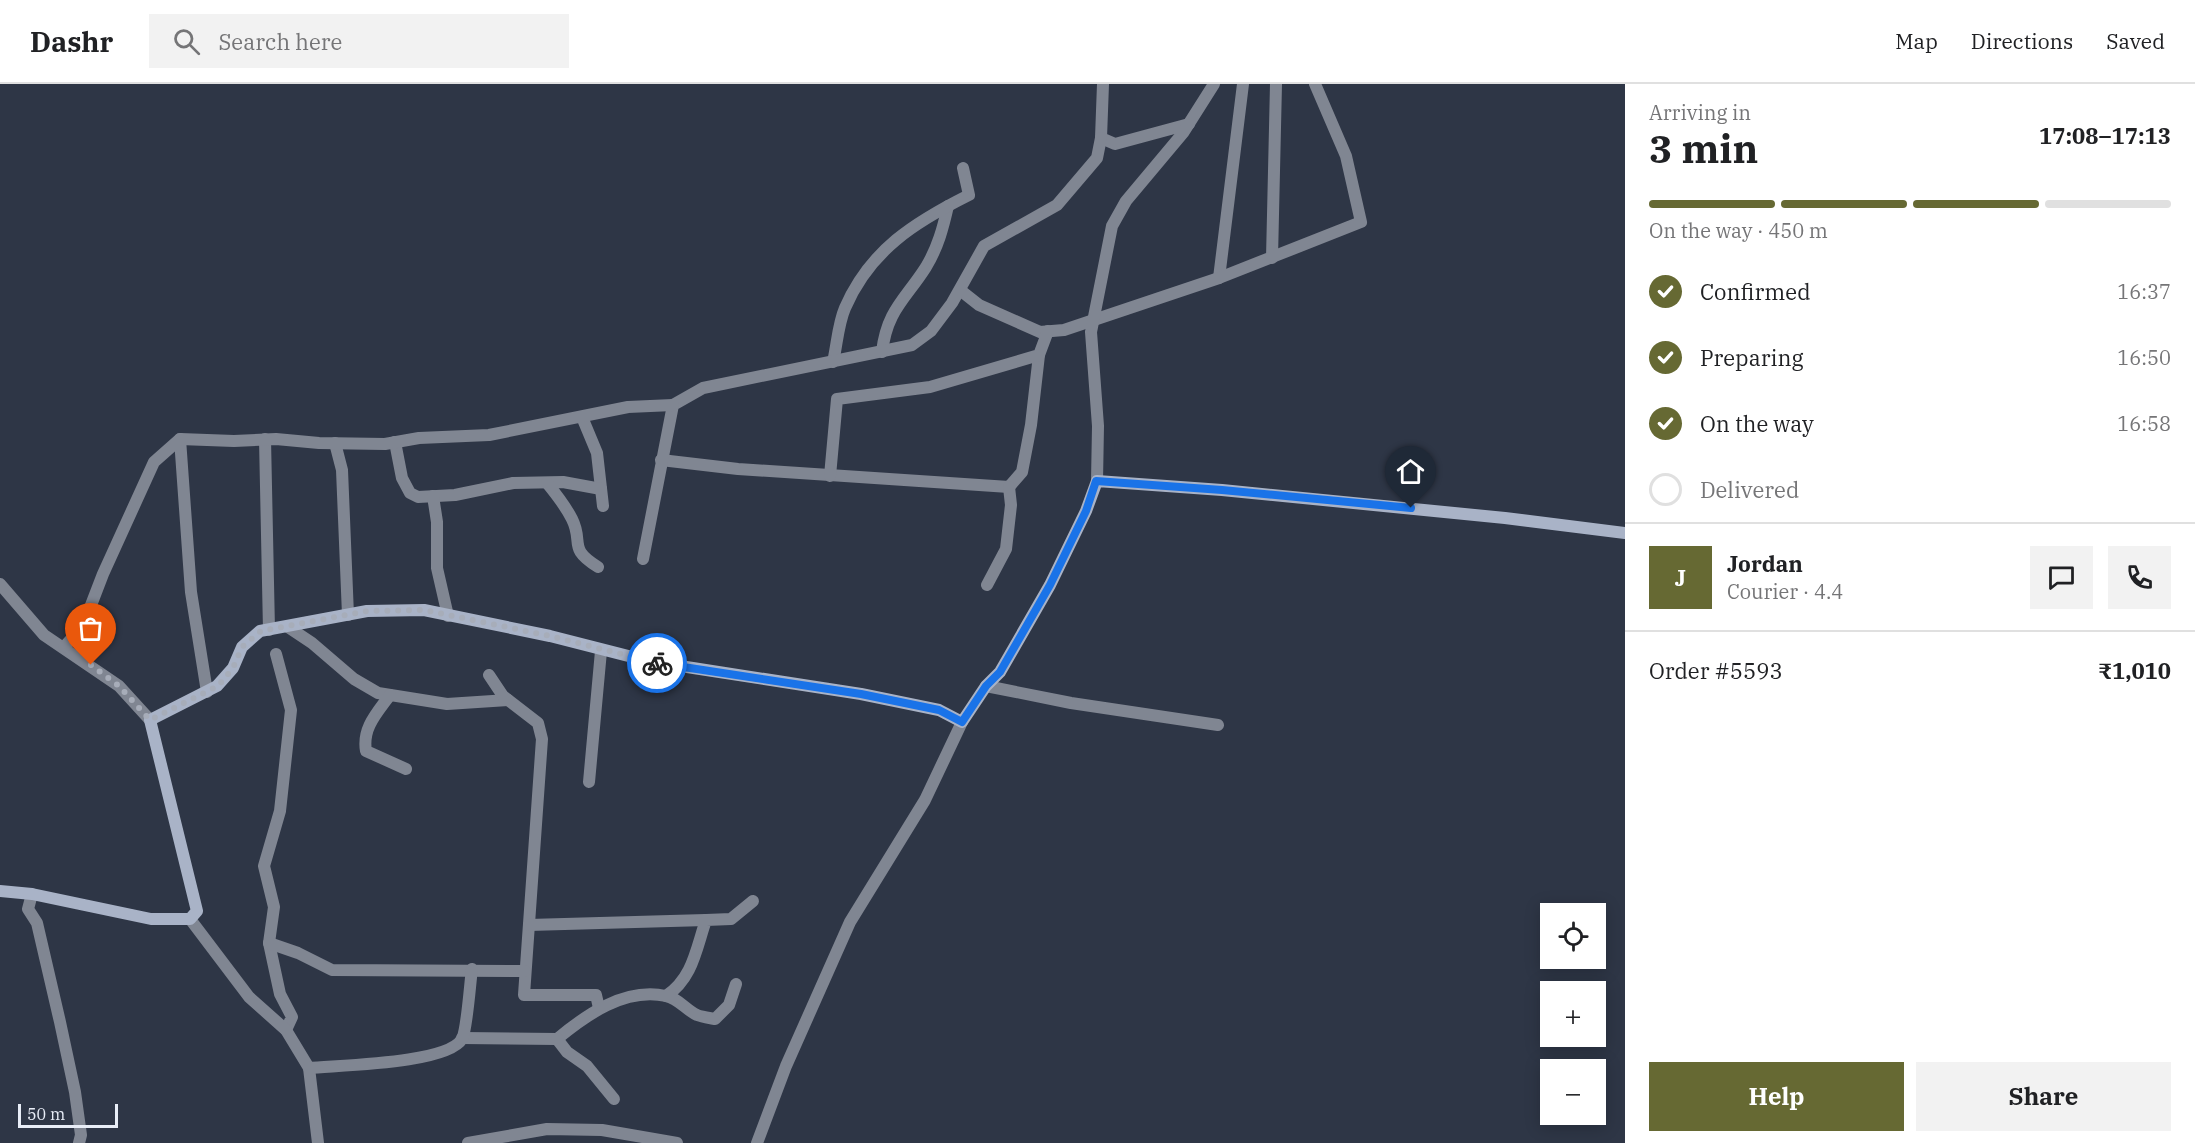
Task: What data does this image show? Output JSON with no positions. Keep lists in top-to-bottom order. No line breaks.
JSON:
{"scale_bar":"50 m","page":{"header":"Dashr","search":"Search here","nav":["Map","Directions","Saved"],"heading":["3 min","Arriving in","17:08–17:13"],"panel":["Jordan","Courier · 4.4","Order #5593","₹1,010"],"bar":"On the way · 450 m","list":[["Confirmed","16:37"],["Preparing","16:50"],["On the way","16:58"],"Delivered"],"round":"J","map_buttons":["+","−"],"buttons":["Help","Share"],"scale":"50 m"}}
